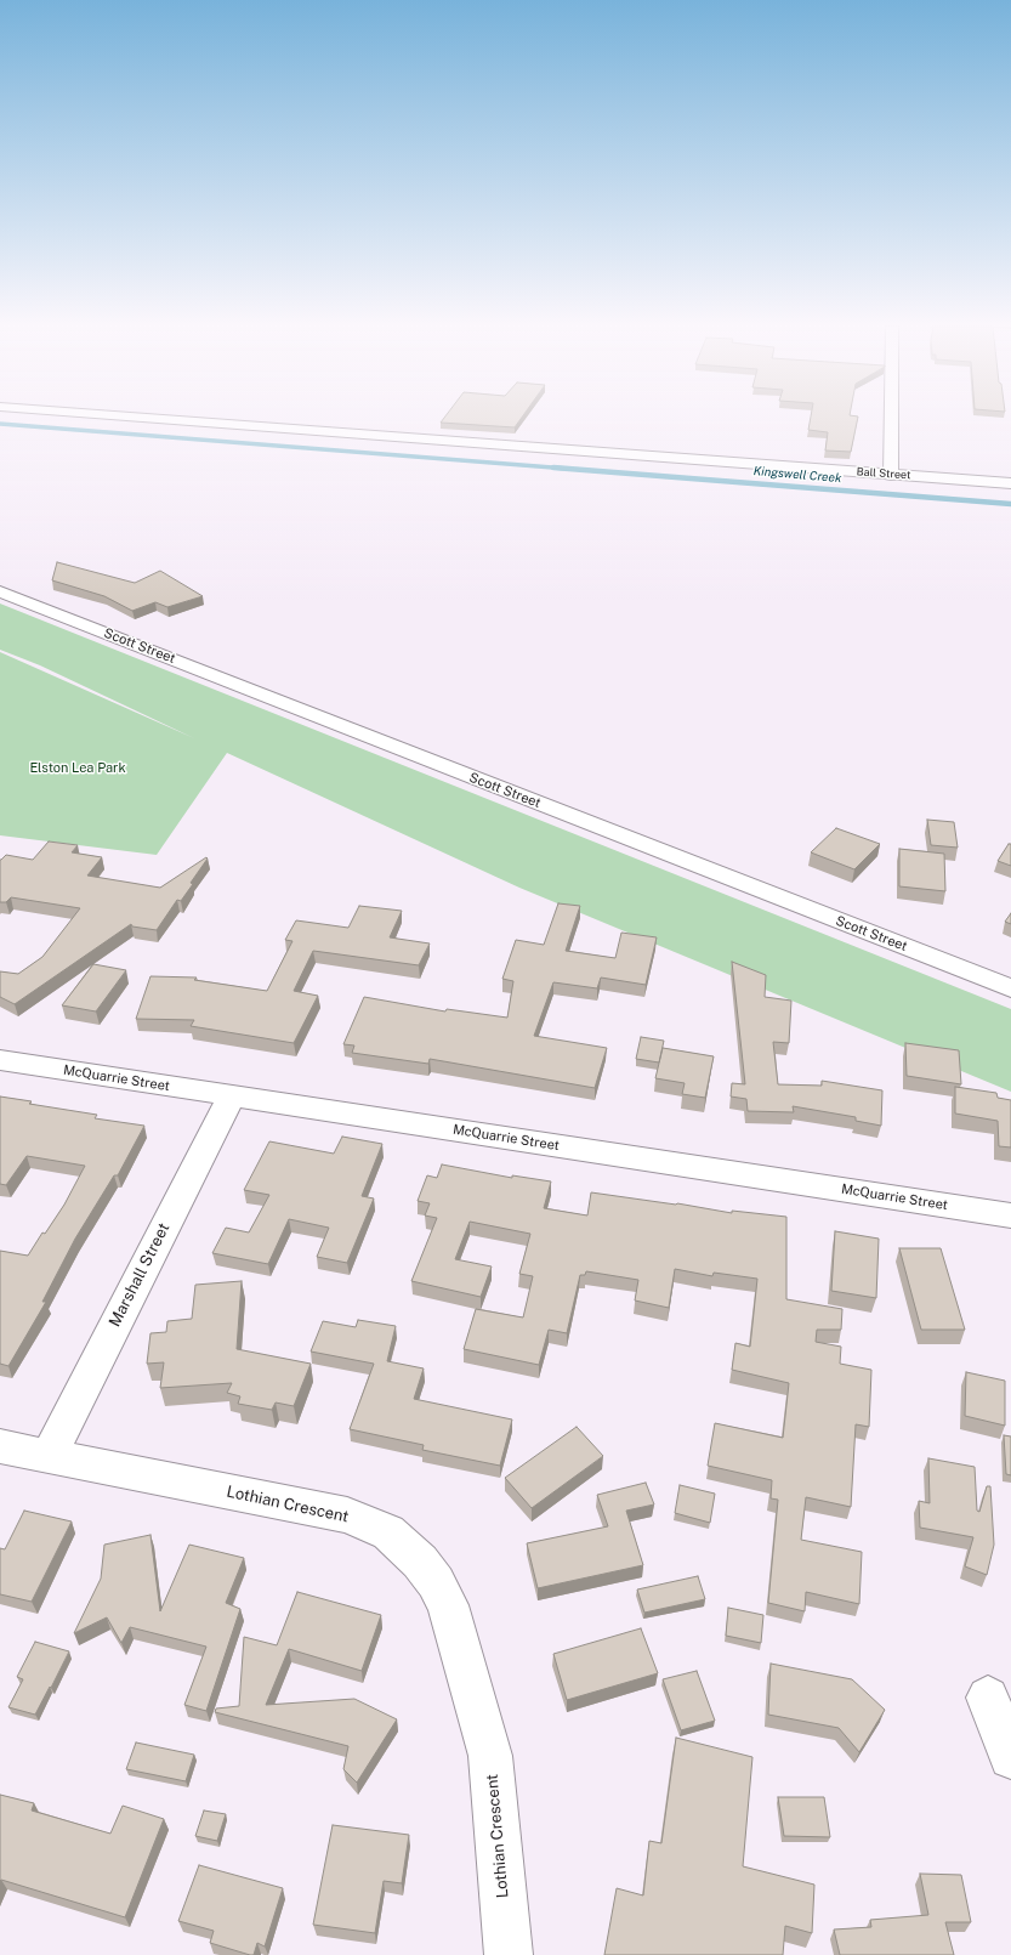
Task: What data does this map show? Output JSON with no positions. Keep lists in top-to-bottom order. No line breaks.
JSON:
{"streets":{"street":["Ball Street","Scott Street","McQuarrie Street","Marshall Street","Lothian Crescent"]},"crossings":[["McQuarrie Street","Marshall Street"],["Marshall Street","Lothian Crescent"]],"water":["Kingswell Creek"],"parks":["Elston Lea Park"]}
